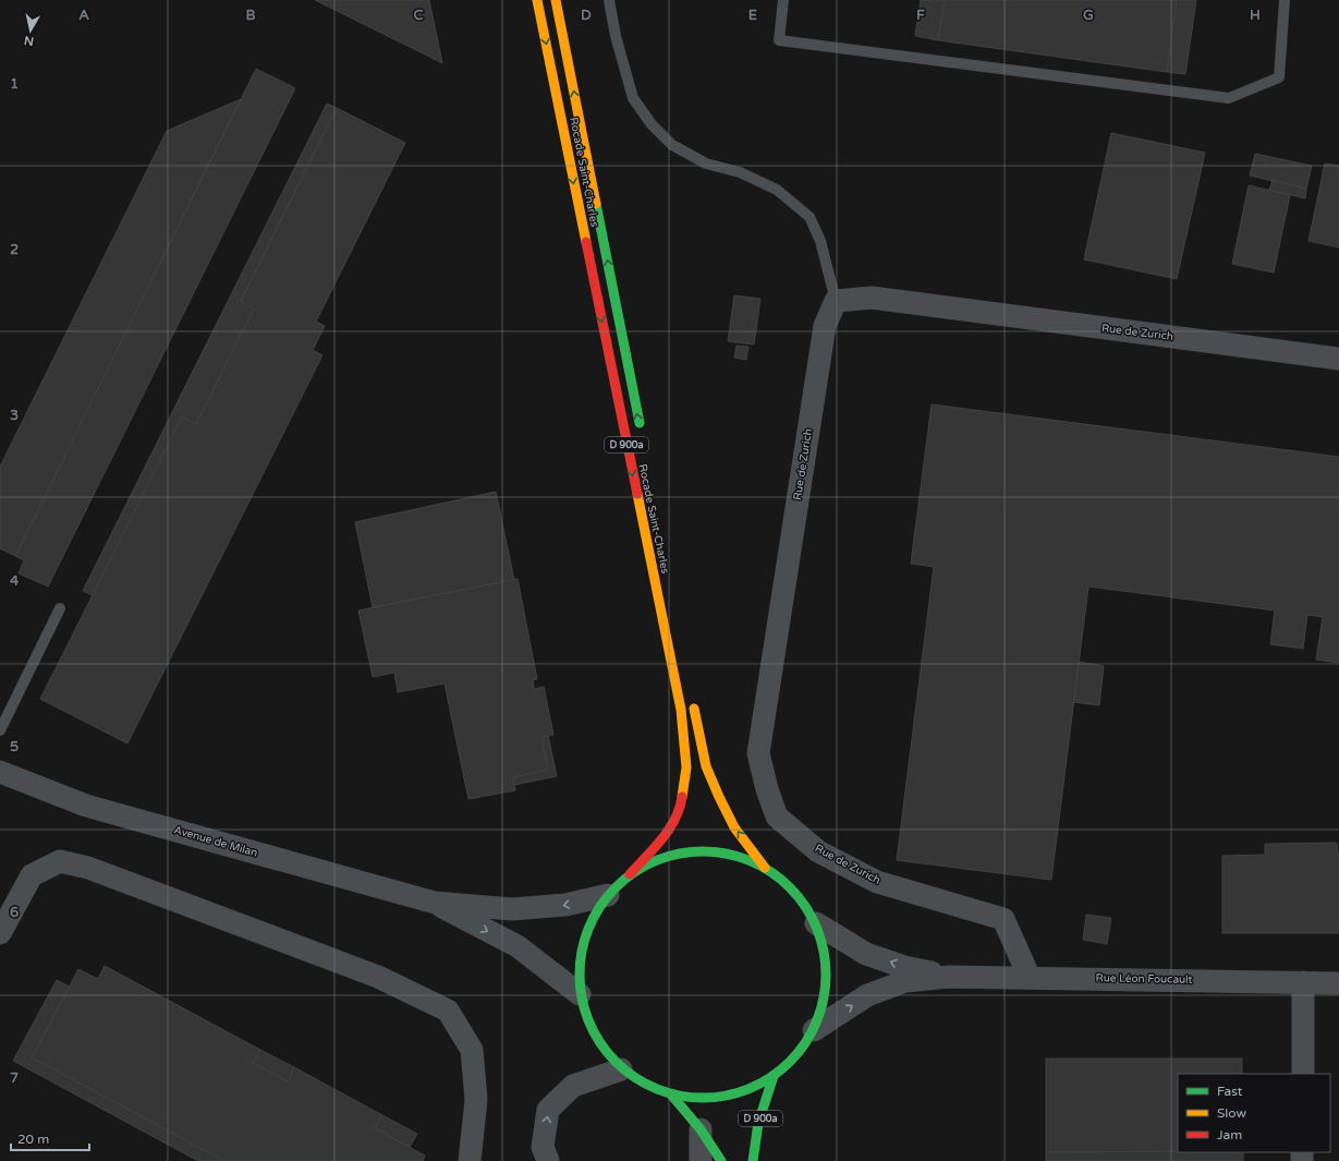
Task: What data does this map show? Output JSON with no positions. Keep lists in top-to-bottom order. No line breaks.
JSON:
{"streets":{"main road":["Rocade Saint-Charles","D 900a"],"street":["Rue de Zurich","Avenue de Milan","Rue Léon Foucault"]},"crossings":[["Rue de Zurich","Rue Léon Foucault"]],"legend":["Fast","Slow","Jam"],"scale_bar":"20 m","north":"bottom","grid":{"columns":["A","B","C","D","E","F","G","H"],"rows":["1","2","3","4","5","6","7"]}}
